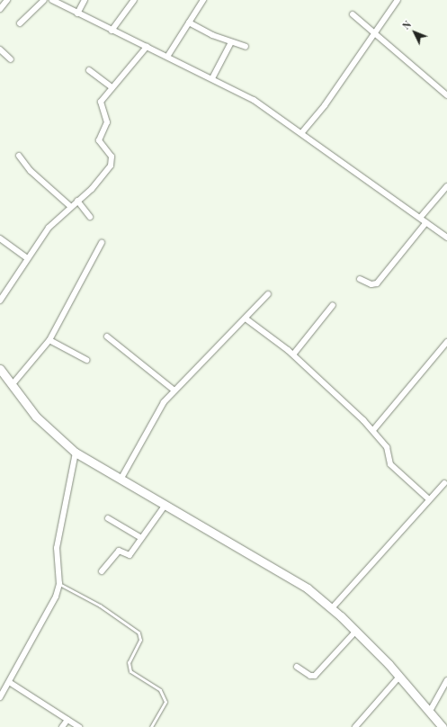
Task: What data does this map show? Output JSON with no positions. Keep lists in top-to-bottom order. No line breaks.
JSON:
{"north":"top left"}
